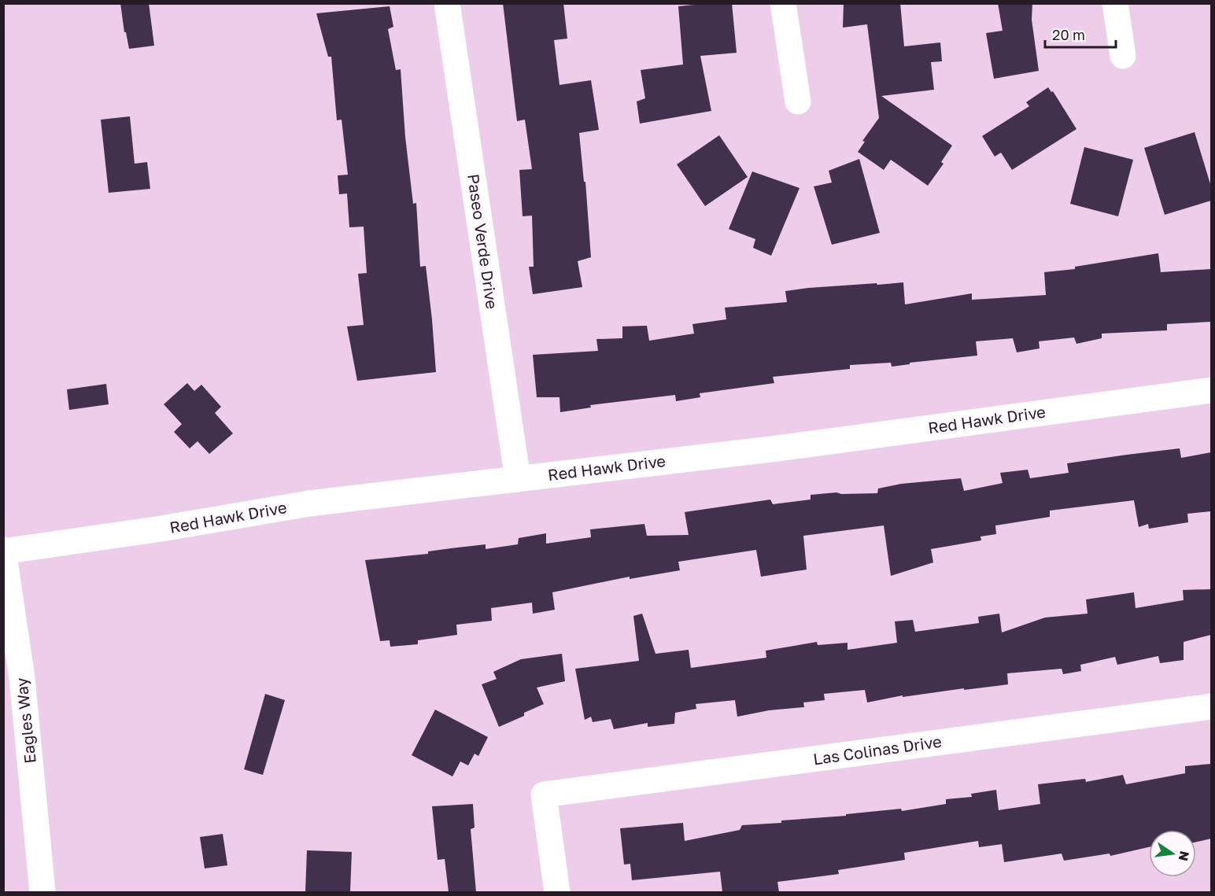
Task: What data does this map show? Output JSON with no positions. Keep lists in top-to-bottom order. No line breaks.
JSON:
{"streets":{"street":["Paseo Verde Drive","Red Hawk Drive","Eagles Way","Las Colinas Drive"]},"crossings":[["Paseo Verde Drive","Red Hawk Drive"],["Red Hawk Drive","Eagles Way"]],"scale_bar":"20 m","north":"right"}
